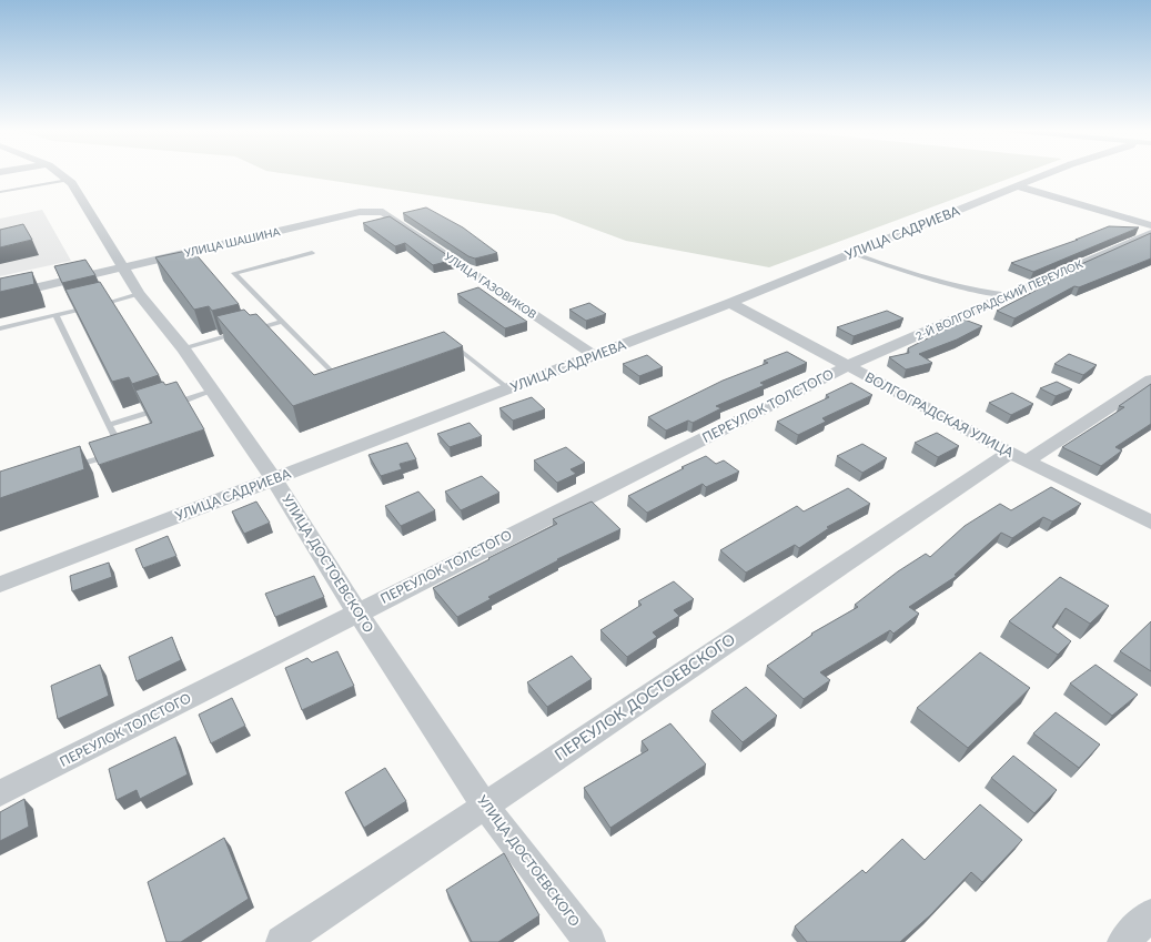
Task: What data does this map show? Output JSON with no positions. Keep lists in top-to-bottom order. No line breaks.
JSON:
{"streets":{"street":["УЛИЦА САДРИЕВА","УЛИЦА ШАШИНА","УЛИЦА ГАЗОВИКОВ","2-Й ВОЛГОГРАДСКИЙ ПЕРЕУЛОК","ПЕРЕУЛОК ТОЛСТОГО","ВОЛГОГРАДСКАЯ УЛИЦА","УЛИЦА ДОСТОЕВСКОГО","ПЕРЕУЛОК ДОСТОЕВСКОГО"]},"crossings":[["УЛИЦА САДРИЕВА","УЛИЦА ГАЗОВИКОВ"],["УЛИЦА САДРИЕВА","ВОЛГОГРАДСКАЯ УЛИЦА"],["УЛИЦА САДРИЕВА","УЛИЦА ДОСТОЕВСКОГО"],["УЛИЦА ШАШИНА","УЛИЦА ГАЗОВИКОВ"],["УЛИЦА ШАШИНА","УЛИЦА ДОСТОЕВСКОГО"],["2-Й ВОЛГОГРАДСКИЙ ПЕРЕУЛОК","ПЕРЕУЛОК ТОЛСТОГО"],["2-Й ВОЛГОГРАДСКИЙ ПЕРЕУЛОК","ВОЛГОГРАДСКАЯ УЛИЦА"],["ПЕРЕУЛОК ТОЛСТОГО","ВОЛГОГРАДСКАЯ УЛИЦА"],["ПЕРЕУЛОК ТОЛСТОГО","УЛИЦА ДОСТОЕВСКОГО"],["ВОЛГОГРАДСКАЯ УЛИЦА","ПЕРЕУЛОК ДОСТОЕВСКОГО"],["УЛИЦА ДОСТОЕВСКОГО","ПЕРЕУЛОК ДОСТОЕВСКОГО"]]}
